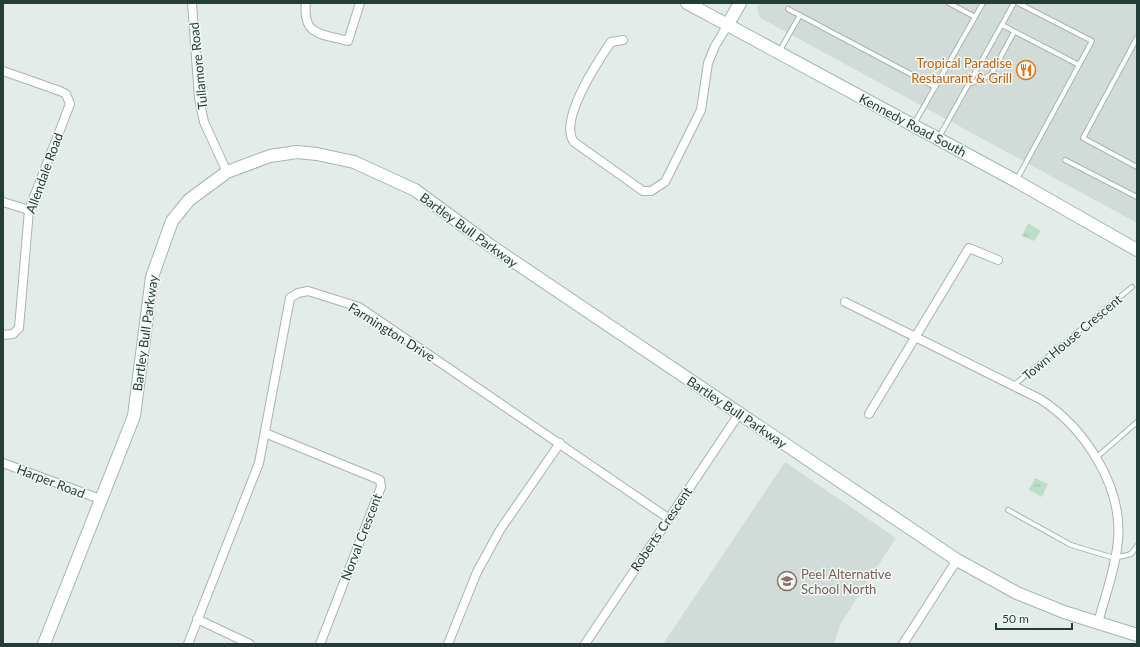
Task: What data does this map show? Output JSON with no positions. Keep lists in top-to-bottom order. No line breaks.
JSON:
{"streets":{"street":["Tullamore Road","Kennedy Road South","Allendale Road","Bartley Bull Parkway","Farmington Drive","Town House Crescent","Harper Road","Roberts Crescent","Norval Crescent"]},"crossings":[["Tullamore Road","Bartley Bull Parkway"],["Bartley Bull Parkway","Town House Crescent"],["Bartley Bull Parkway","Harper Road"],["Bartley Bull Parkway","Roberts Crescent"],["Farmington Drive","Roberts Crescent"],["Farmington Drive","Norval Crescent"]],"places":{"restaurant":["Tropical Paradise Restaurant & Grill"],"school or university":["Peel Alternative School North"]},"scale_bar":"50 m"}
